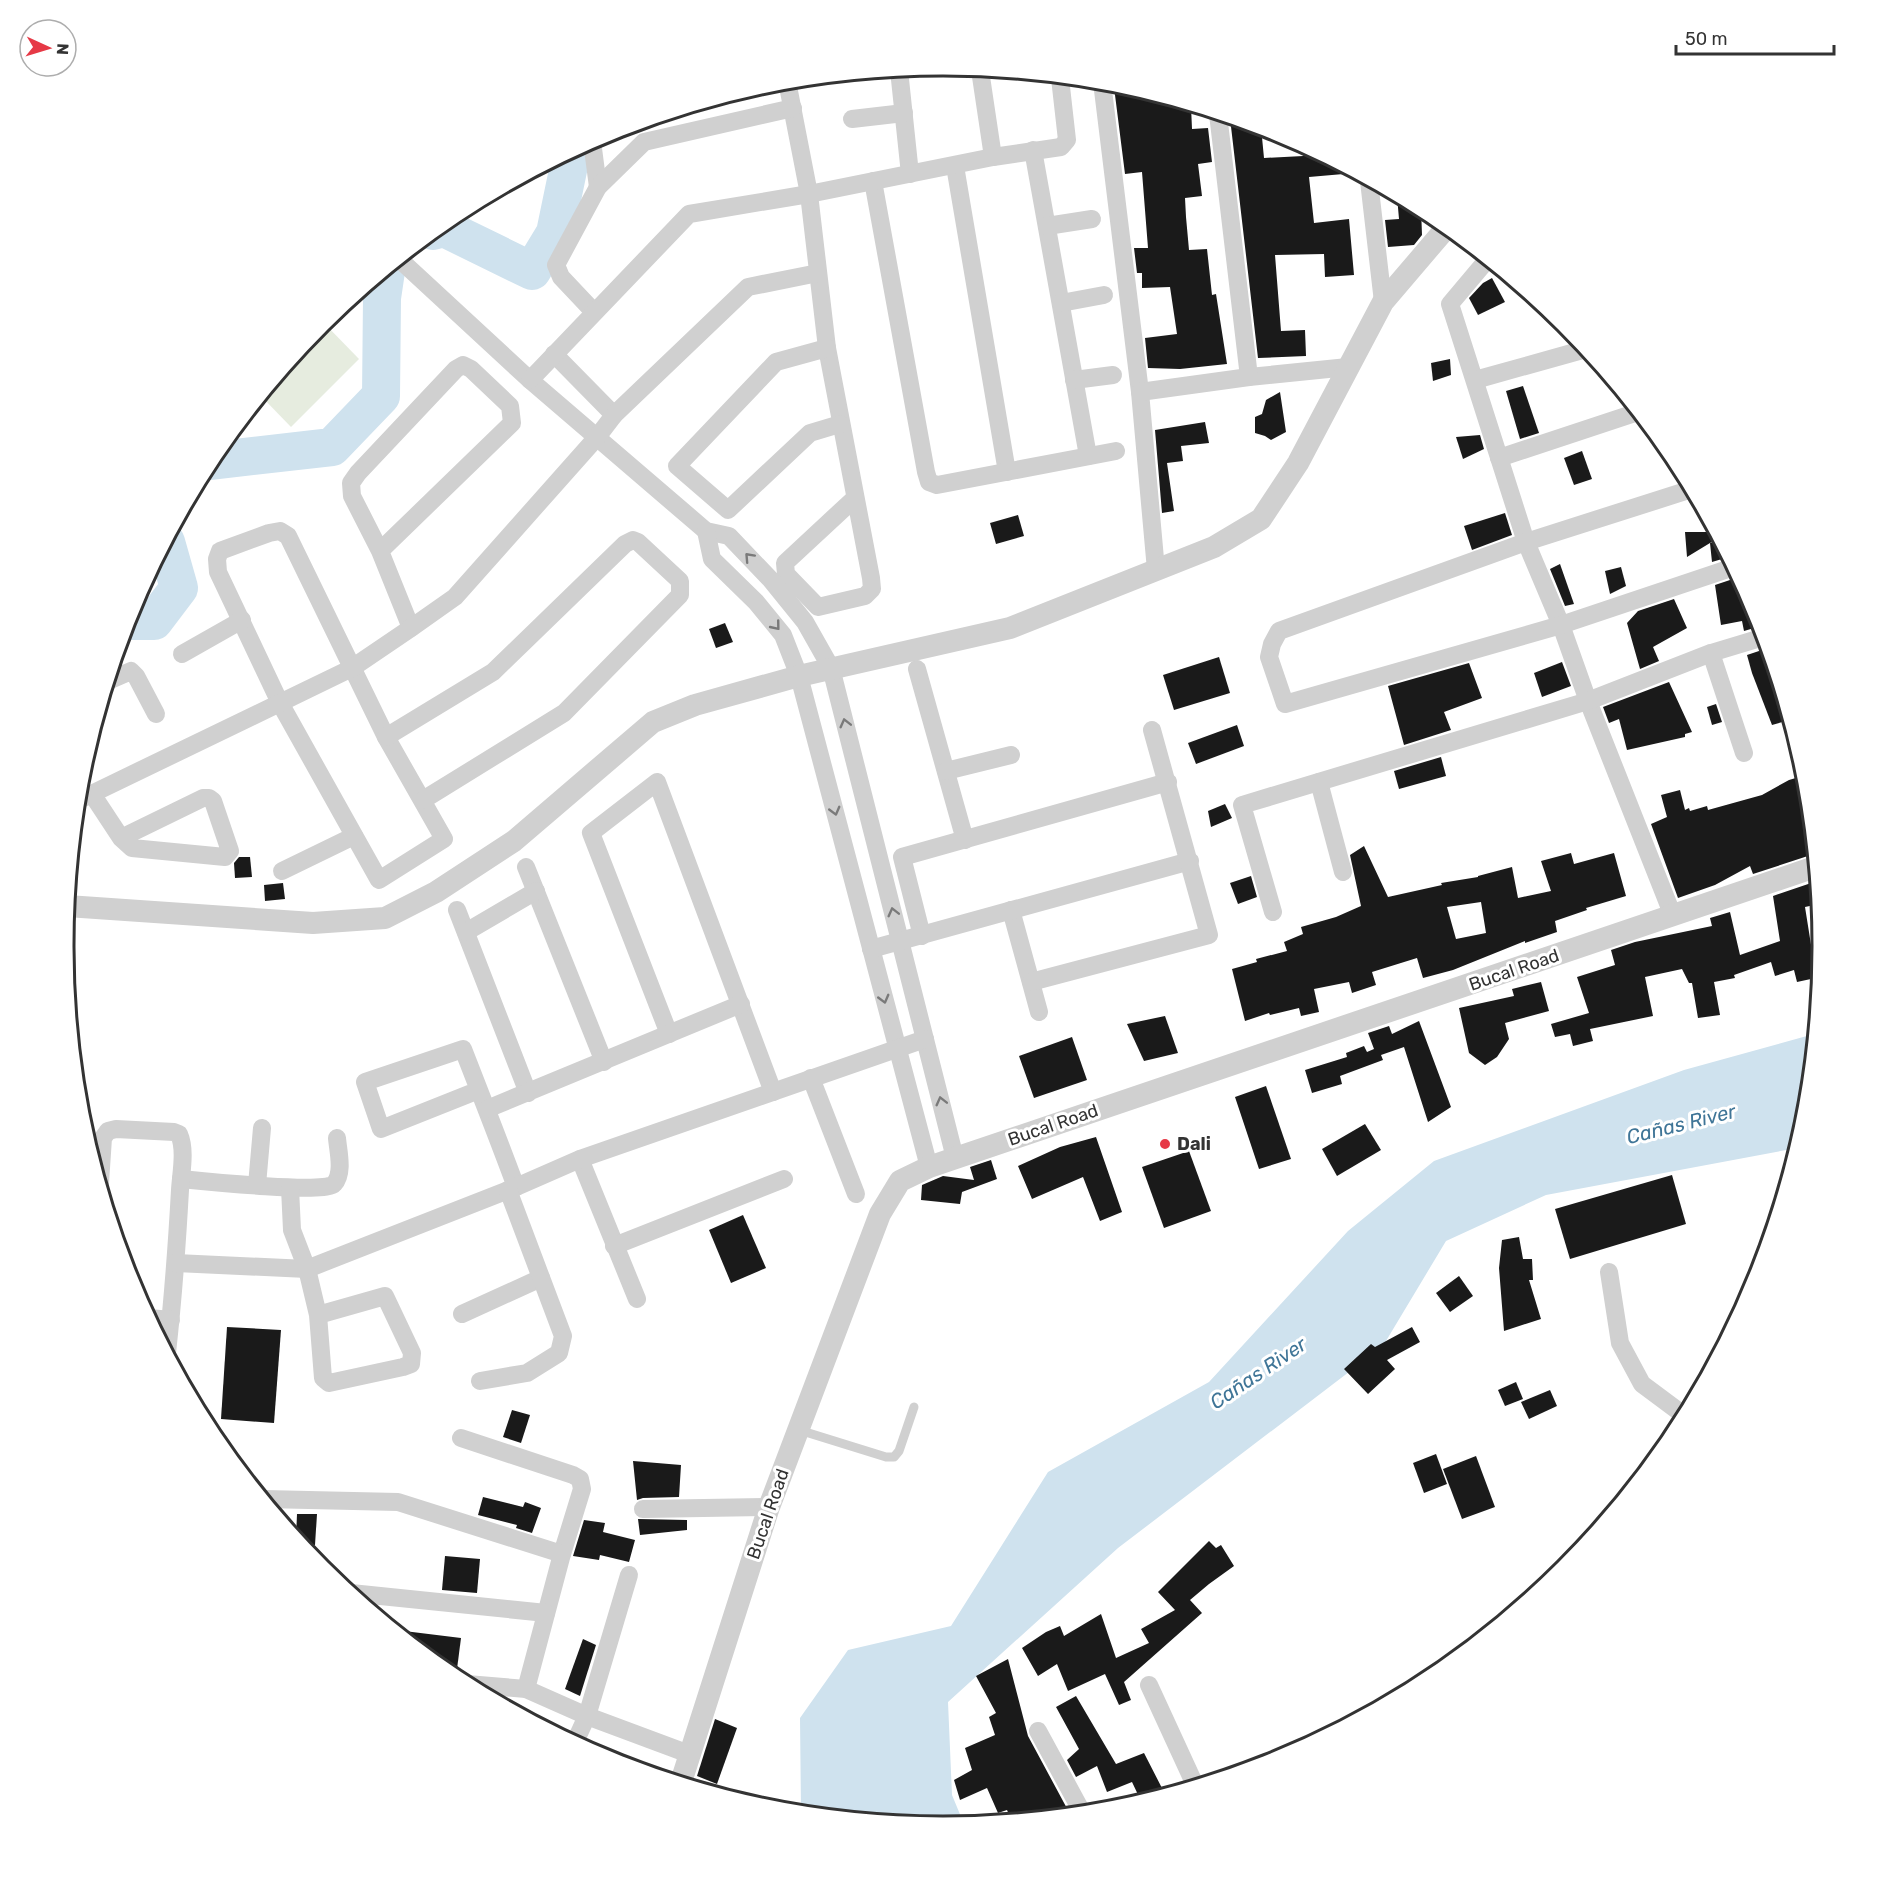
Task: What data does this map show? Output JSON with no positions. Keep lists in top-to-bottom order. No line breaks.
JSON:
{"streets":{"street":["Bucal Road"]},"water":["Cañas River"],"places":["Dali"],"scale_bar":"50 m","north":"right"}
